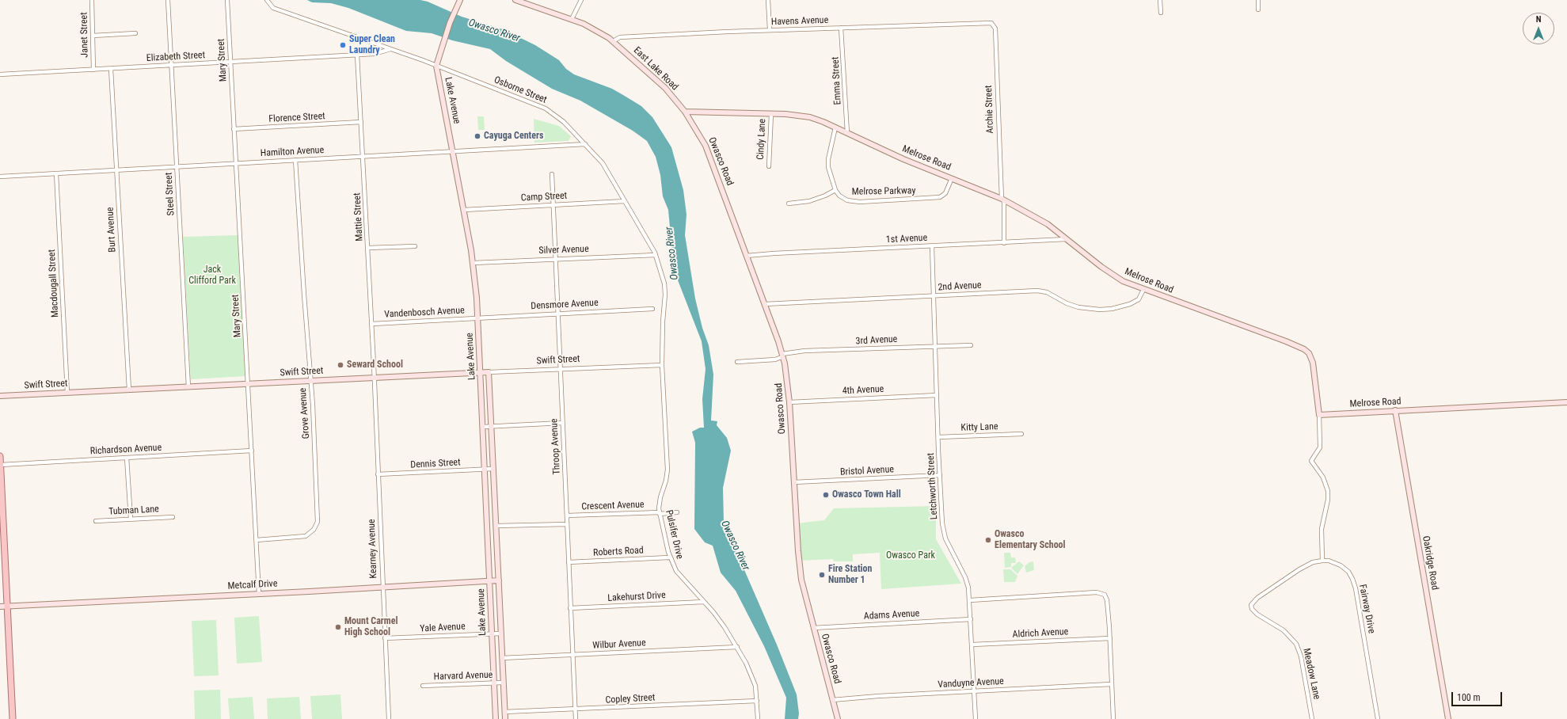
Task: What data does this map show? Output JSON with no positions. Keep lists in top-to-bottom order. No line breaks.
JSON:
{"streets":{"street":["Havens Avenue","Janet Street","Elizabeth Street","Mary Street","East Lake Road","Emma Street","Osborne Street","Lake Avenue","Archie Street","Florence Street","Cindy Lane","Hamilton Avenue","Melrose Road","Owasco Road","Melrose Parkway","Steel Street","Camp Street","Mattie Street","Burt Avenue","1st Avenue","Silver Avenue","Macdougall Street","2nd Avenue","Densmore Avenue","Vandenbosch Avenue","3rd Avenue","Swift Street","4th Avenue","Grove Avenue","Kitty Lane","Throop Avenue","Richardson Avenue","Dennis Street","Bristol Avenue","Letchworth Street","Crescent Avenue","Tubman Lane","Pulsifer Drive","Kearney Avenue","Roberts Road","Oakridge Road","Metcalf Drive","Lakehurst Drive","Fairway Drive","Adams Avenue","Yale Avenue","Aldrich Avenue","Wilbur Avenue","Meadow Lane","Harvard Avenue","Vanduyne Avenue","Copley Street"]},"crossings":[["Havens Avenue","East Lake Road"],["Havens Avenue","Emma Street"],["Havens Avenue","Archie Street"],["Janet Street","Elizabeth Street"],["Elizabeth Street","Mary Street"],["Elizabeth Street","Osborne Street"],["Elizabeth Street","Steel Street"],["Elizabeth Street","Mattie Street"],["Elizabeth Street","Burt Avenue"],["Mary Street","Florence Street"],["Mary Street","Hamilton Avenue"],["Mary Street","Swift Street"],["Mary Street","Grove Avenue"],["Mary Street","Richardson Avenue"],["Mary Street","Metcalf Drive"],["East Lake Road","Melrose Road"],["East Lake Road","Owasco Road"],["Emma Street","Melrose Road"],["Osborne Street","Lake Avenue"],["Osborne Street","Hamilton Avenue"],["Osborne Street","Camp Street"],["Osborne Street","Silver Avenue"],["Osborne Street","Pulsifer Drive"],["Lake Avenue","Hamilton Avenue"],["Lake Avenue","Camp Street"],["Lake Avenue","Silver Avenue"],["Lake Avenue","Densmore Avenue"],["Lake Avenue","Vandenbosch Avenue"],["Lake Avenue","Swift Street"],["Lake Avenue","Dennis Street"],["Lake Avenue","Metcalf Drive"],["Lake Avenue","Yale Avenue"],["Lake Avenue","Wilbur Avenue"],["Lake Avenue","Harvard Avenue"],["Lake Avenue","Copley Street"],["Archie Street","Melrose Road"],["Archie Street","1st Avenue"],["Florence Street","Mattie Street"],["Cindy Lane","Melrose Road"],["Hamilton Avenue","Steel Street"],["Hamilton Avenue","Mattie Street"],["Hamilton Avenue","Burt Avenue"],["Hamilton Avenue","Macdougall Street"],["Hamilton Avenue","Grove Avenue"],["Melrose Road","Owasco Road"],["Melrose Road","Melrose Parkway"],["Melrose Road","1st Avenue"],["Melrose Road","2nd Avenue"],["Melrose Road","Oakridge Road"],["Owasco Road","1st Avenue"],["Owasco Road","2nd Avenue"],["Owasco Road","3rd Avenue"],["Owasco Road","4th Avenue"],["Owasco Road","Bristol Avenue"],["Owasco Road","Adams Avenue"],["Owasco Road","Vanduyne Avenue"],["Steel Street","Swift Street"],["Camp Street","Throop Avenue"],["Mattie Street","Vandenbosch Avenue"],["Mattie Street","Swift Street"],["Mattie Street","Kearney Avenue"],["Burt Avenue","Swift Street"],["1st Avenue","Letchworth Street"],["Silver Avenue","Throop Avenue"],["Macdougall Street","Swift Street"],["2nd Avenue","Letchworth Street"],["Densmore Avenue","Vandenbosch Avenue"],["Densmore Avenue","Throop Avenue"],["3rd Avenue","Letchworth Street"],["Swift Street","Grove Avenue"],["Swift Street","Throop Avenue"],["Swift Street","Pulsifer Drive"],["Swift Street","Kearney Avenue"],["4th Avenue","Letchworth Street"],["Kitty Lane","Letchworth Street"],["Throop Avenue","Crescent Avenue"],["Throop Avenue","Roberts Road"],["Throop Avenue","Lakehurst Drive"],["Throop Avenue","Wilbur Avenue"],["Throop Avenue","Copley Street"],["Dennis Street","Kearney Avenue"],["Bristol Avenue","Letchworth Street"],["Letchworth Street","Adams Avenue"],["Letchworth Street","Aldrich Avenue"],["Letchworth Street","Vanduyne Avenue"],["Crescent Avenue","Pulsifer Drive"],["Pulsifer Drive","Roberts Road"],["Pulsifer Drive","Lakehurst Drive"],["Pulsifer Drive","Wilbur Avenue"],["Pulsifer Drive","Copley Street"],["Kearney Avenue","Metcalf Drive"],["Kearney Avenue","Yale Avenue"],["Fairway Drive","Meadow Lane"]],"water":["Owasco River"],"parks":["Jack Clifford Park","Owasco Park"],"places":["Super Clean Laundry","Cayuga Centers","Seward School","Owasco Town Hall","Owasco Elementary School","Fire Station Number 1","Mount Carmel High School"],"scale_bar":"100 m","north":"top"}
